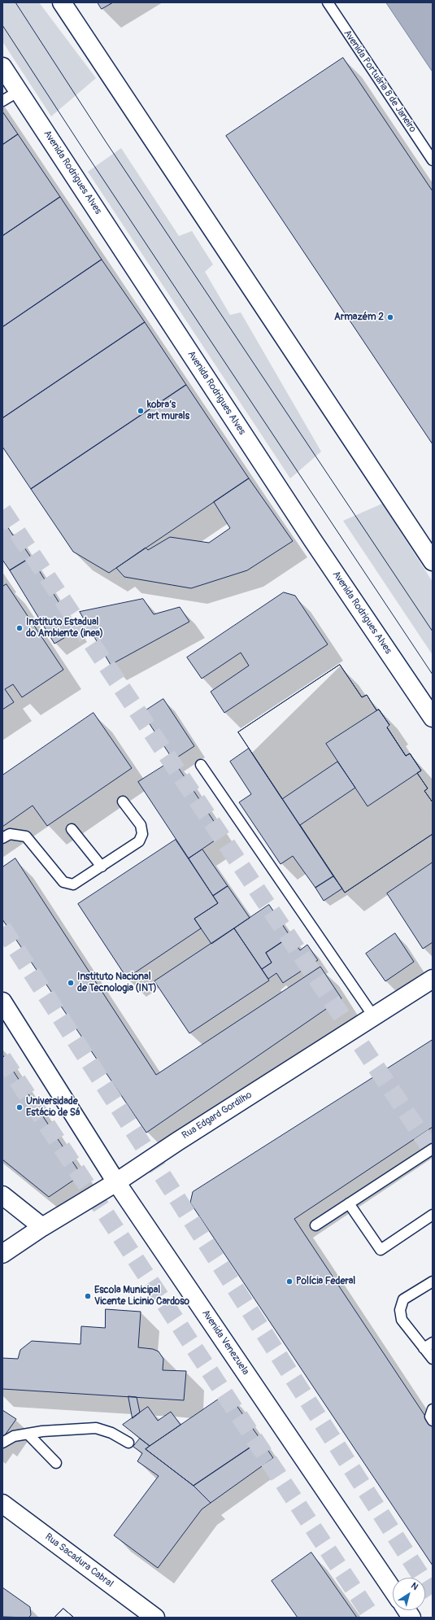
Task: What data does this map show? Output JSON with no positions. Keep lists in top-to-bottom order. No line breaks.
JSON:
{"streets":{"street":["Avenida Rodrigues Alves","Rua Edgard Gordilho","Avenida Venezuela","Rua Sacadura Cabral"],"lane":["Avenida Portuária 8 de Janeiro"]},"crossings":[["Rua Edgard Gordilho","Avenida Venezuela"]],"places":["Armazém 2","kobra’s art murals","Instituto Estadual do Ambiente (inea)","Instituto Nacional de Tecnologia (INT)","Universidade Estácio de Sá","Polícia Federal","Escola Municipal Vicente Licinio Cardoso"],"north":"top right"}
